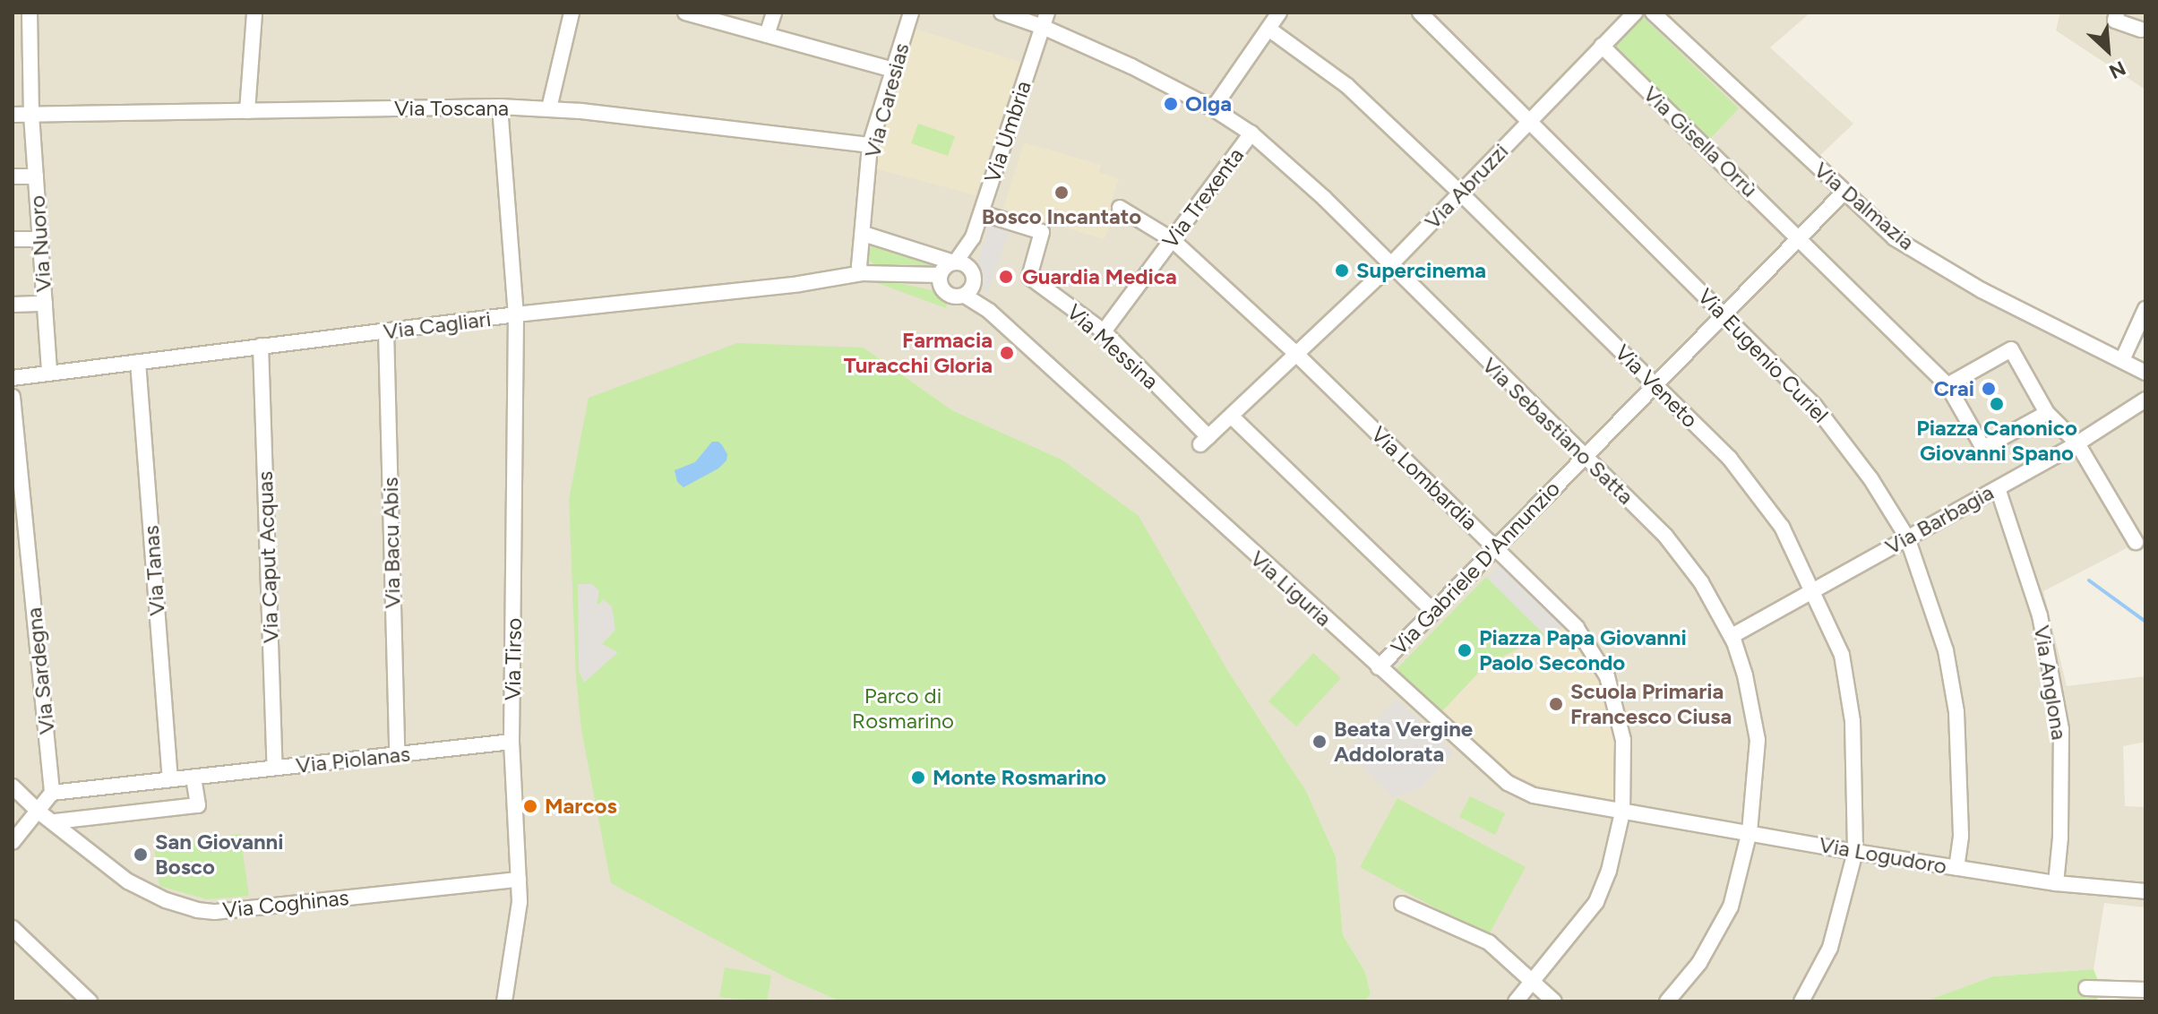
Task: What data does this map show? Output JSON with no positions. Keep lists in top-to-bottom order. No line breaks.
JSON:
{"streets":{"street":["Via Caresias","Via Toscana","Via Umbria","Via Gisella Orrù","Via Abruzzi","Via Trexenta","Via Dalmazia","Via Nuoro","Via Cagliari","Via Messina","Via Eugenio Curiel","Via Veneto","Via Sebastiano Satta","Via Lombardia","Via Barbagia","Via Bacu Abis","Via Caput Acquas","Via Gabriele D'Annunzio","Via Tanas","Via Liguria","Via Tirso","Via Sardegna","Via Anglona","Via Piolanas","Via Logudoro","Via Coghinas"]},"crossings":[["Via Caresias","Via Toscana"],["Via Caresias","Via Cagliari"],["Via Toscana","Via Nuoro"],["Via Toscana","Via Tirso"],["Via Umbria","Via Cagliari"],["Via Umbria","Via Messina"],["Via Umbria","Via Sebastiano Satta"],["Via Umbria","Via Liguria"],["Via Gisella Orrù","Via Abruzzi"],["Via Gisella Orrù","Via Gabriele D'Annunzio"],["Via Abruzzi","Via Messina"],["Via Abruzzi","Via Eugenio Curiel"],["Via Abruzzi","Via Veneto"],["Via Abruzzi","Via Sebastiano Satta"],["Via Abruzzi","Via Lombardia"],["Via Trexenta","Via Messina"],["Via Trexenta","Via Sebastiano Satta"],["Via Trexenta","Via Lombardia"],["Via Dalmazia","Via Gabriele D'Annunzio"],["Via Nuoro","Via Cagliari"],["Via Cagliari","Via Bacu Abis"],["Via Cagliari","Via Caput Acquas"],["Via Cagliari","Via Tanas"],["Via Cagliari","Via Liguria"],["Via Cagliari","Via Tirso"],["Via Eugenio Curiel","Via Barbagia"],["Via Eugenio Curiel","Via Gabriele D'Annunzio"],["Via Eugenio Curiel","Via Logudoro"],["Via Veneto","Via Barbagia"],["Via Veneto","Via Gabriele D'Annunzio"],["Via Veneto","Via Logudoro"],["Via Sebastiano Satta","Via Barbagia"],["Via Sebastiano Satta","Via Gabriele D'Annunzio"],["Via Sebastiano Satta","Via Logudoro"],["Via Lombardia","Via Gabriele D'Annunzio"],["Via Lombardia","Via Liguria"],["Via Lombardia","Via Logudoro"],["Via Barbagia","Via Anglona"],["Via Bacu Abis","Via Piolanas"],["Via Caput Acquas","Via Piolanas"],["Via Gabriele D'Annunzio","Via Liguria"],["Via Tanas","Via Piolanas"],["Via Liguria","Via Logudoro"],["Via Tirso","Via Piolanas"],["Via Tirso","Via Coghinas"],["Via Sardegna","Via Piolanas"],["Via Anglona","Via Logudoro"]],"parks":["Parco di Rosmarino"],"places":["Olga","Bosco Incantato","Supercinema","Guardia Medica","Farmacia Turacchi Gloria","Crai","Piazza Canonico Giovanni Spano","Piazza Papa Giovanni Paolo Secondo","Scuola Primaria Francesco Ciusa","Beata Vergine Addolorata","Monte Rosmarino","Marcos","San Giovanni Bosco"],"north":"bottom right"}
